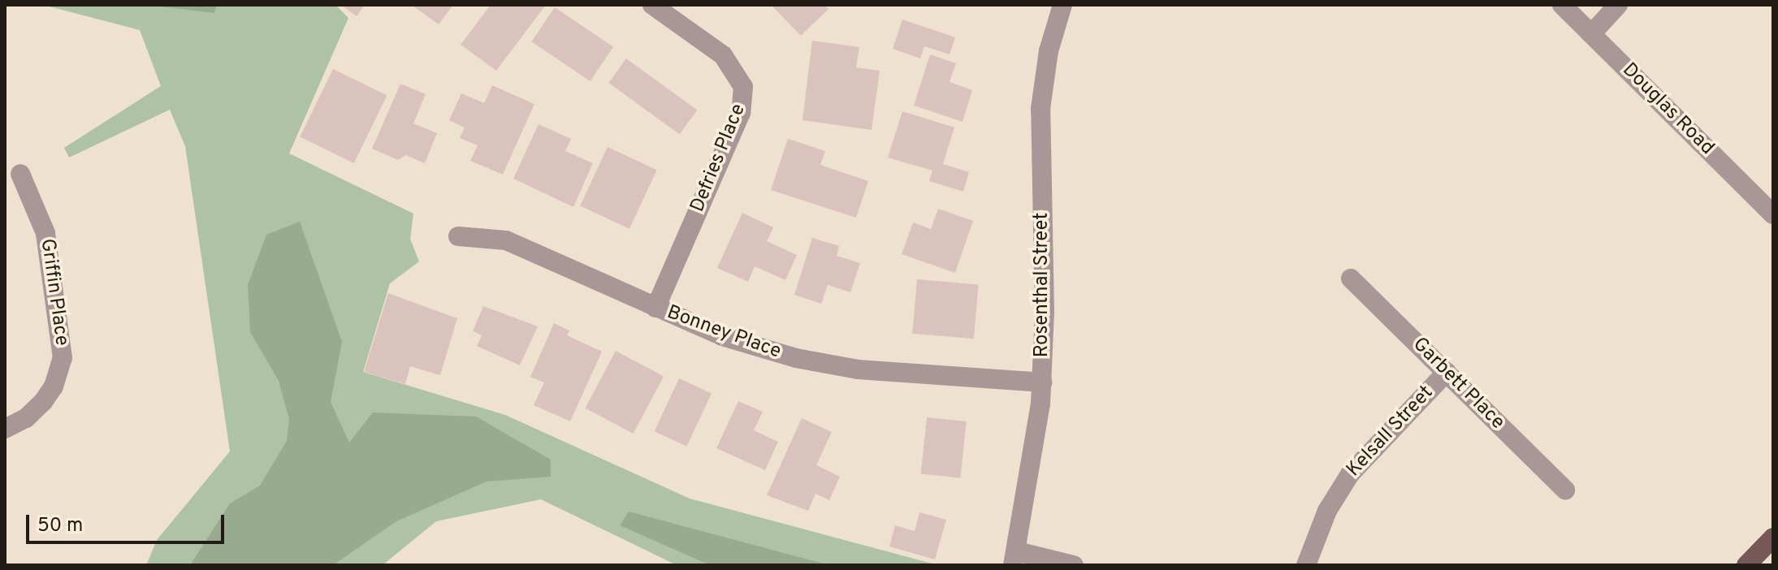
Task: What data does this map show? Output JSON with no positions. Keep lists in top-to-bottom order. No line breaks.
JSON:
{"streets":{"street":["Douglas Road","Defries Place","Rosenthal Street","Griffin Place","Bonney Place","Garbett Place","Kelsall Street"]},"crossings":[["Defries Place","Bonney Place"],["Rosenthal Street","Bonney Place"],["Garbett Place","Kelsall Street"]],"scale_bar":"50 m"}
